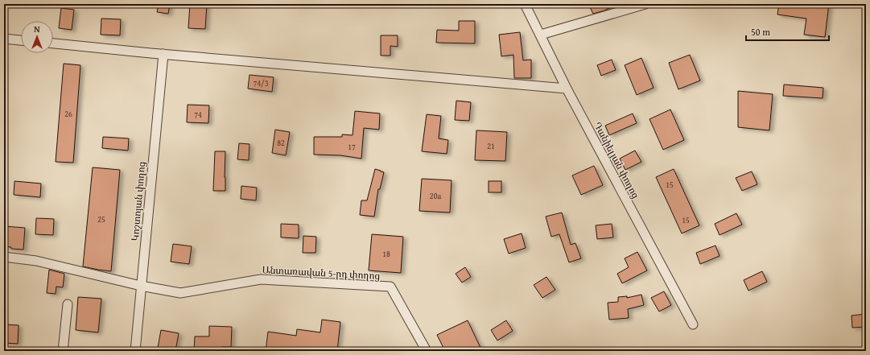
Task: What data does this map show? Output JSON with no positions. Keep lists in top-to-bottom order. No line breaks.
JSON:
{"streets":{"street":["Դանիելյան փողոց","Կոշտոյան փողոց","Անտառավան 5-րդ փողոց"]},"crossings":[["Կոշտոյան փողոց","Անտառավան 5-րդ փողոց"]],"house_numbers":["74/3","26","74","82","21","17","15","20a","25","15","18"],"scale_bar":"50 m","north":"top"}
